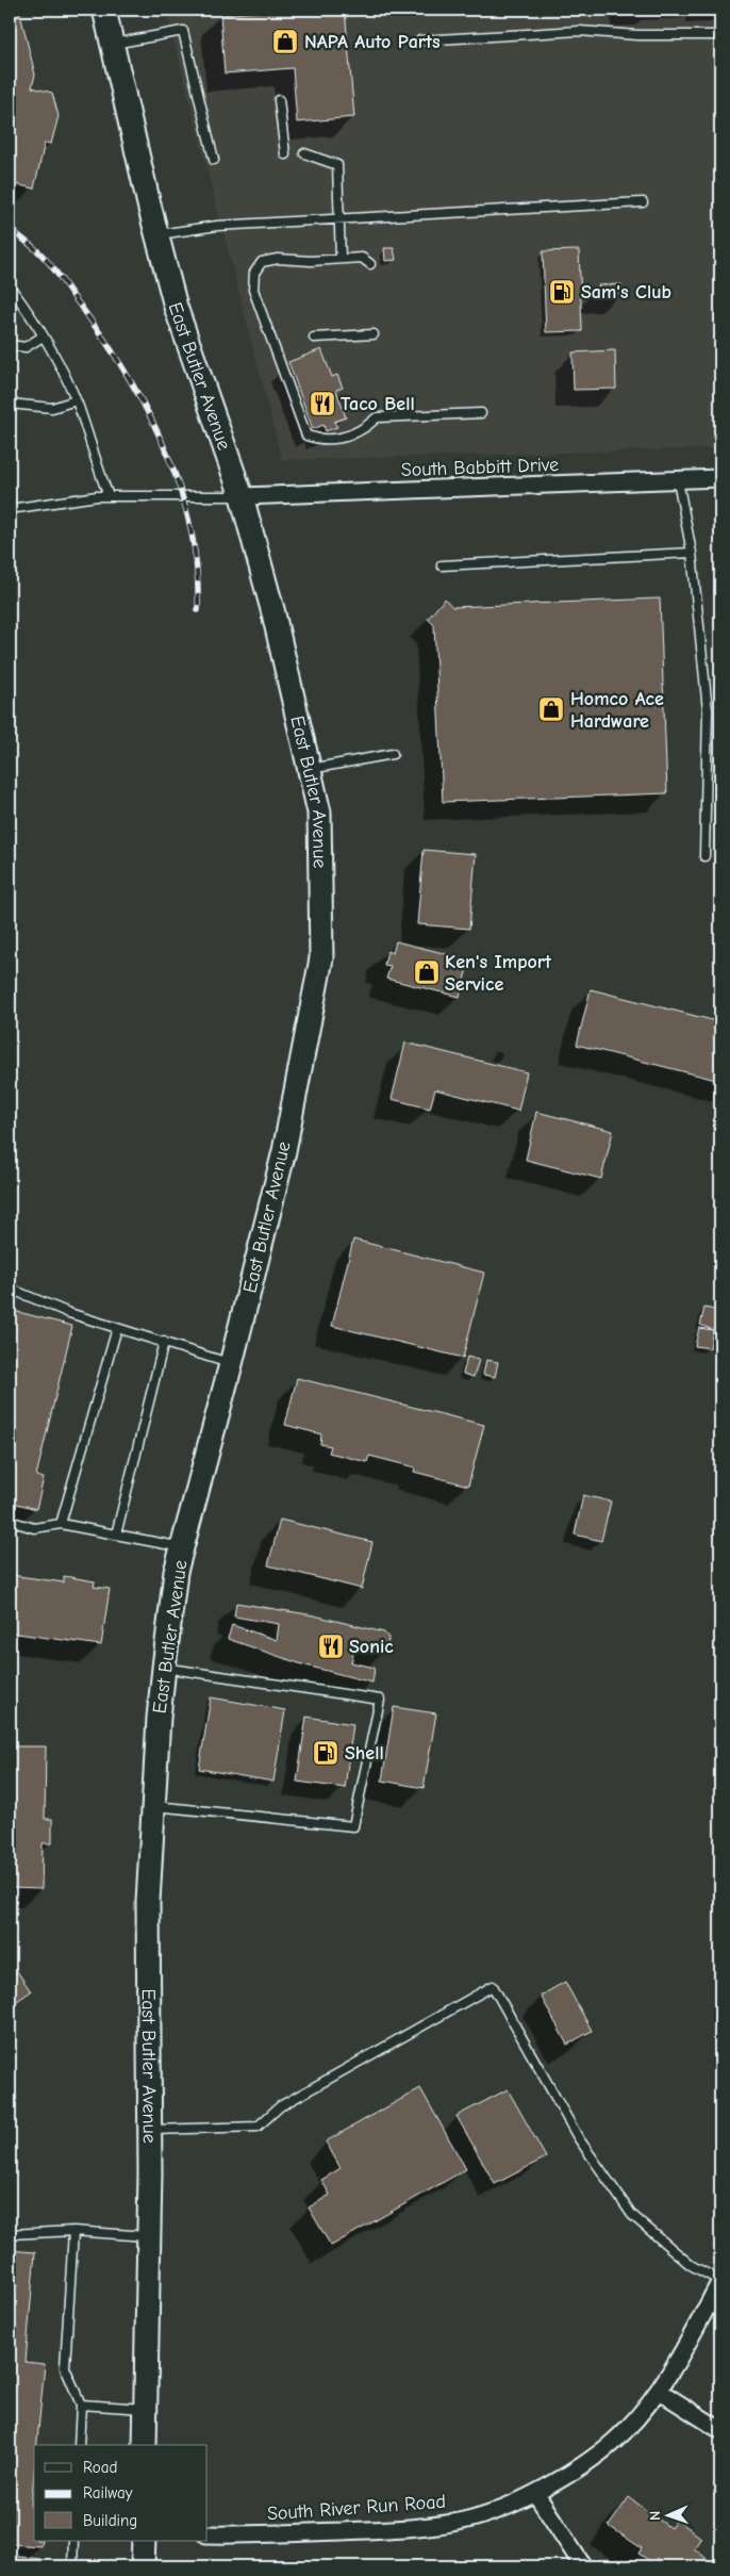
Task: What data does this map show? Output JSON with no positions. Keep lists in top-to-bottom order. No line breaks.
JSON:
{"streets":{"main road":["East Butler Avenue"],"street":["South Babbitt Drive","South River Run Road"]},"crossings":[["East Butler Avenue","South Babbitt Drive"]],"places":{"shop":["NAPA Auto Parts","Homco Ace Hardware","Ken's Import Service"],"fuel station":["Sam's Club","Shell"],"restaurant":["Taco Bell","Sonic"]},"legend":["Road","Railway","Building"],"north":"left"}
